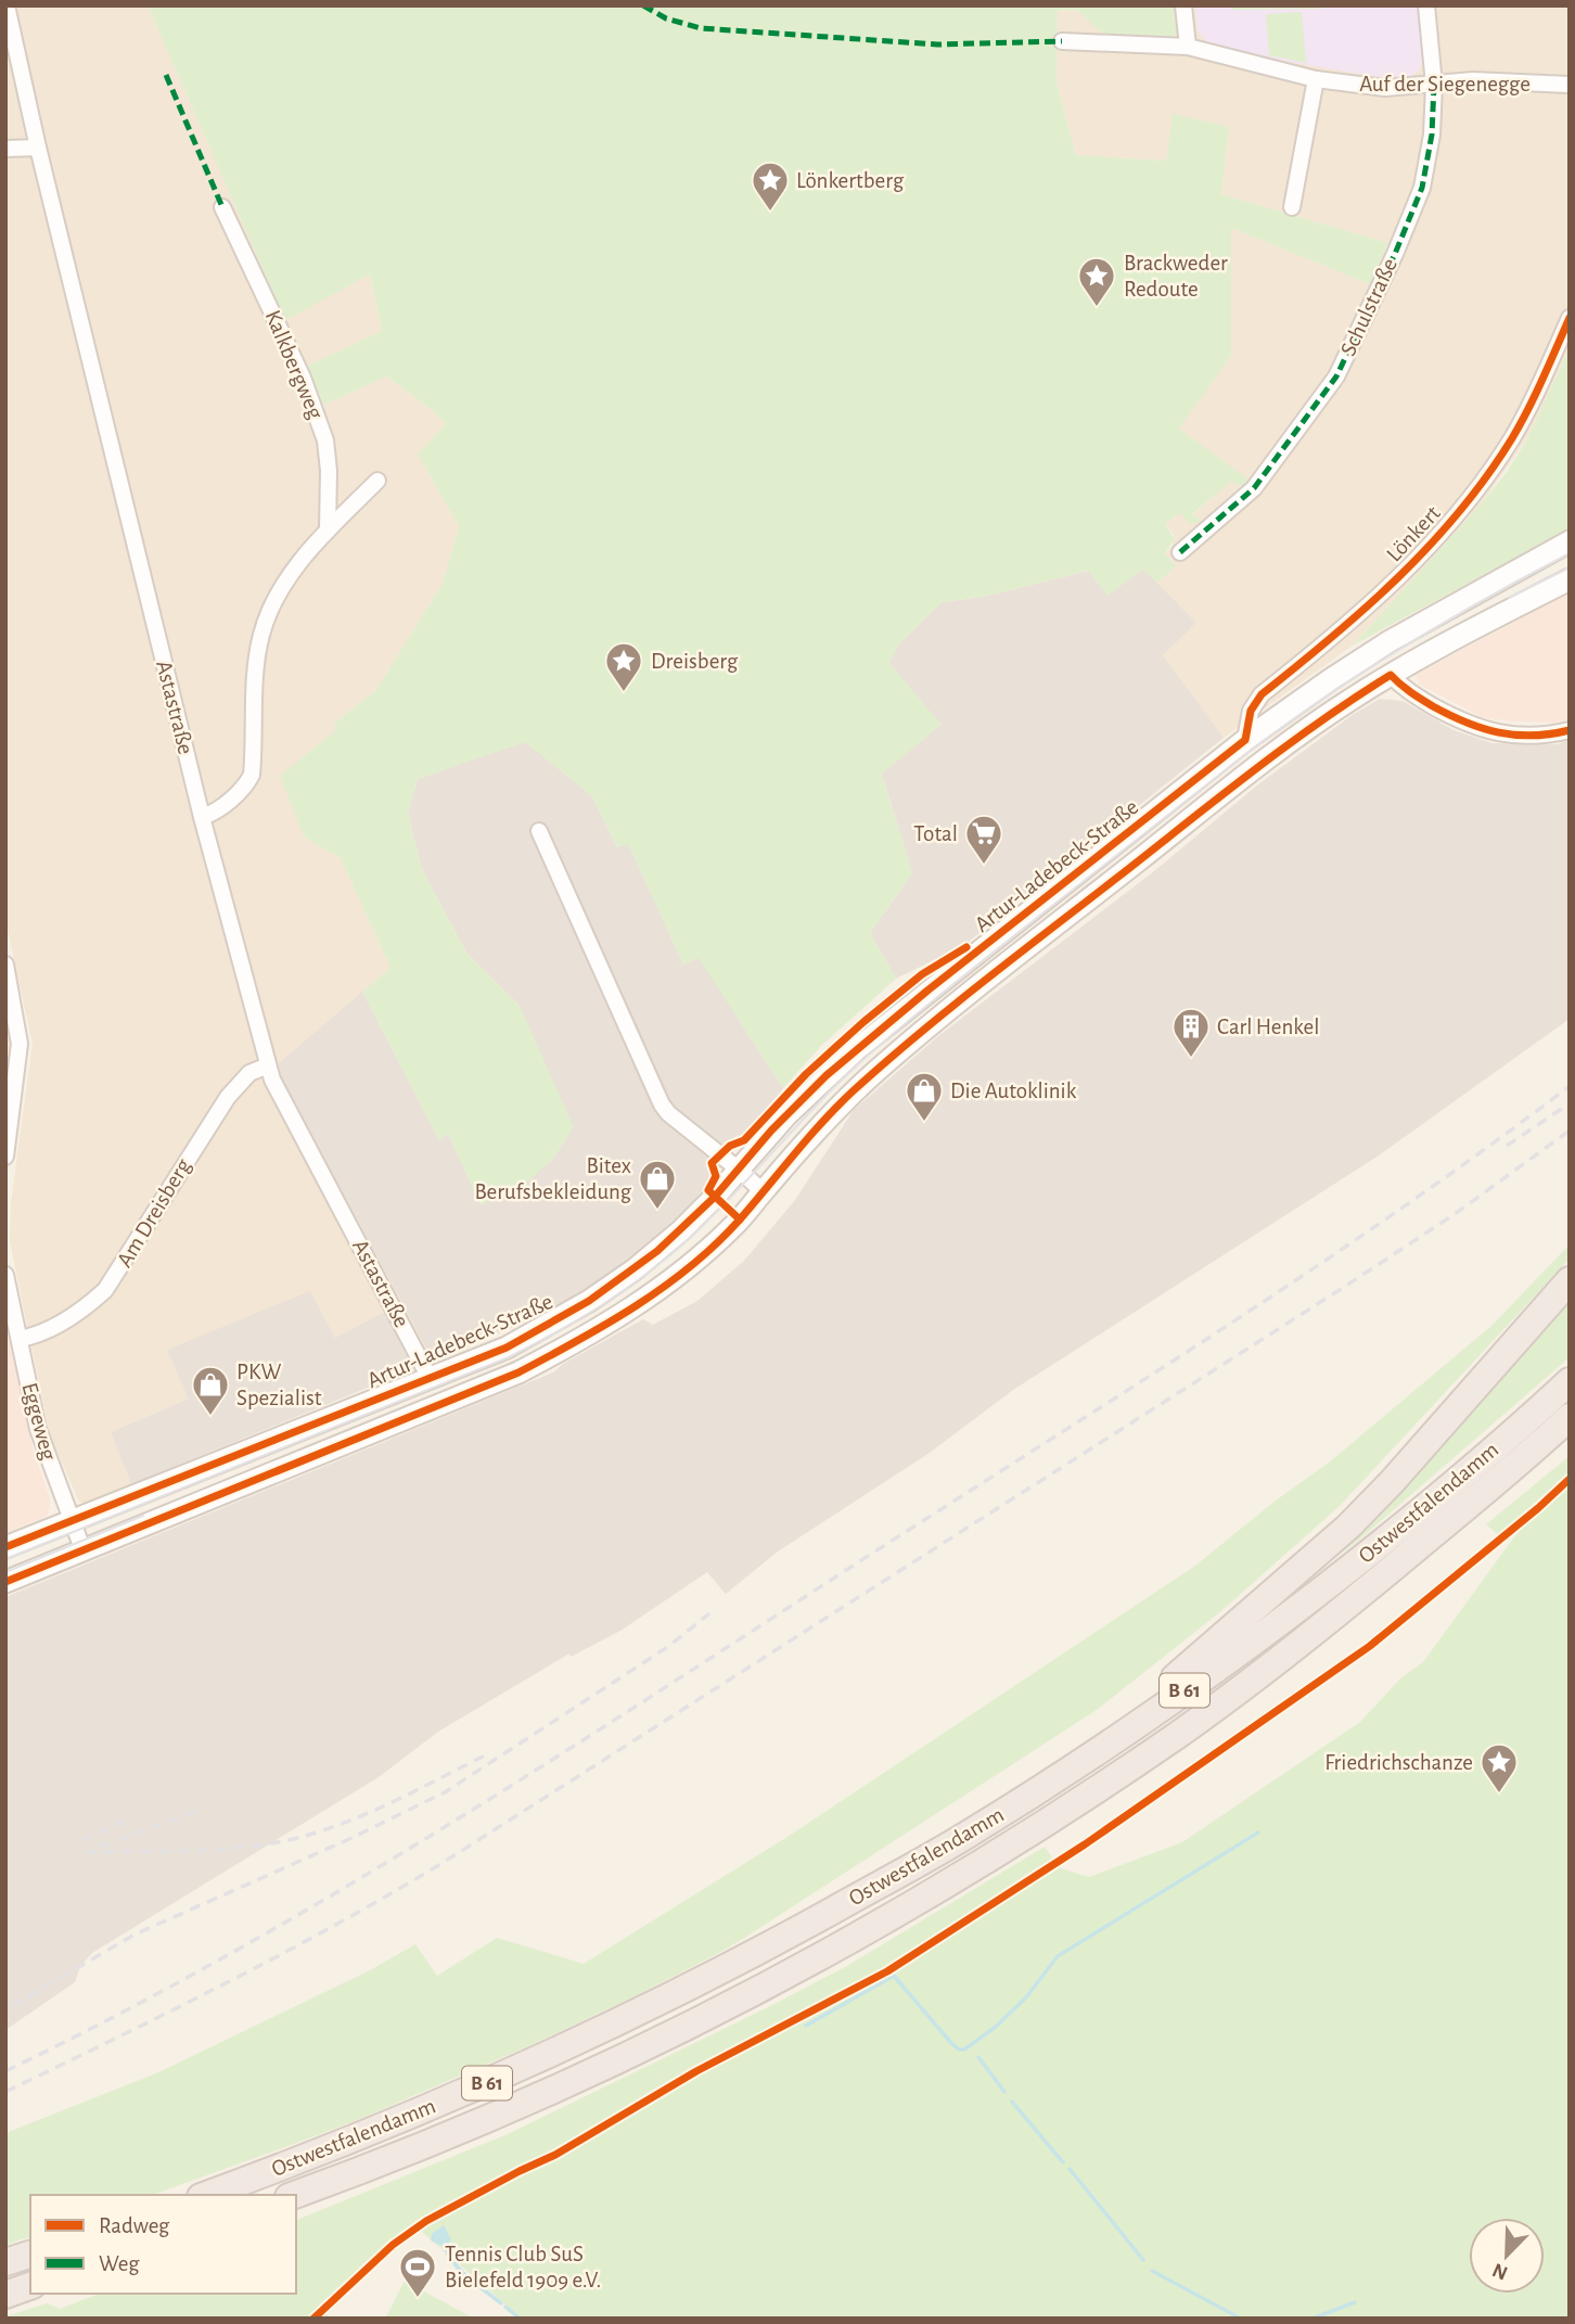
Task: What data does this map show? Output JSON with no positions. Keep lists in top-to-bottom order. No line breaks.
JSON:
{"streets":{"highway":["Ostwestfalendamm","B 61"],"street":["Auf der Siegenegge","Schulstraße","Kalkbergweg","Lönkert","Astastraße","Artur-Ladebeck-Straße","Am Dreisberg","Eggeweg"]},"crossings":[["Auf der Siegenegge","Schulstraße"],["Lönkert","Artur-Ladebeck-Straße"],["Astastraße","Artur-Ladebeck-Straße"],["Astastraße","Am Dreisberg"],["Artur-Ladebeck-Straße","Eggeweg"],["Am Dreisberg","Eggeweg"],["Ostwestfalendamm","B 61"]],"places":{"place":["Lönkertberg","Brackweder Redoute","Dreisberg","Friedrichschanze"],"supermarket":["Total"],"building":["Carl Henkel"],"shop":["Die Autoklinik","Bitex Berufsbekleidung","PKW Spezialist"],"sports":["Tennis Club SuS Bielefeld 1909 e.V."]},"legend":["Radweg","Weg"],"north":"bottom left"}
